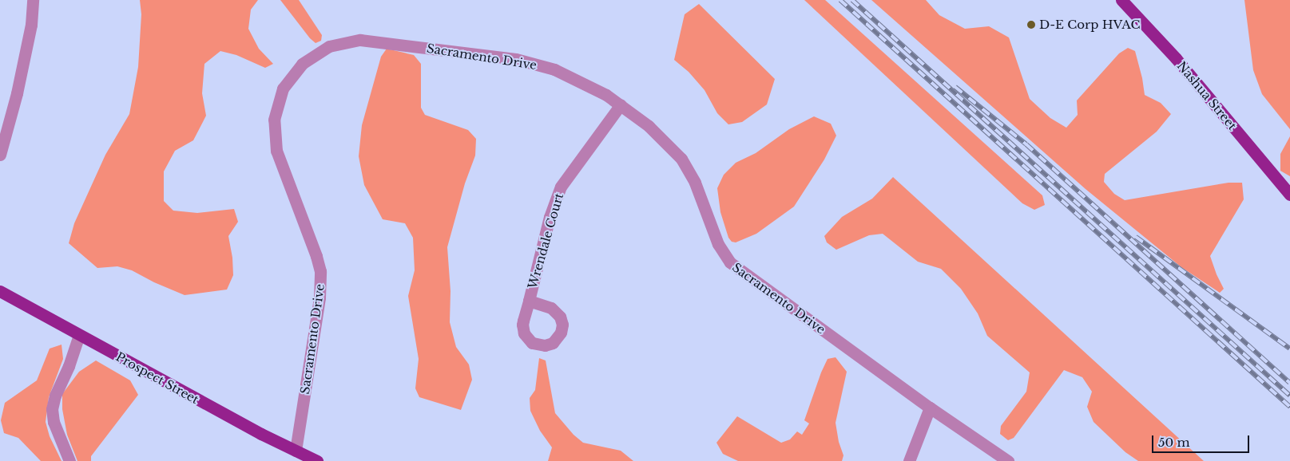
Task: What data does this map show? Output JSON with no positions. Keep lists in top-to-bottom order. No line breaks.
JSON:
{"streets":{"main road":["Nashua Street","Prospect Street"],"street":["Sacramento Drive","Wrendale Court"]},"crossings":[["Sacramento Drive","Wrendale Court"],["Sacramento Drive","Prospect Street"]],"places":["D-E Corp HVAC"],"scale_bar":"50 m"}
